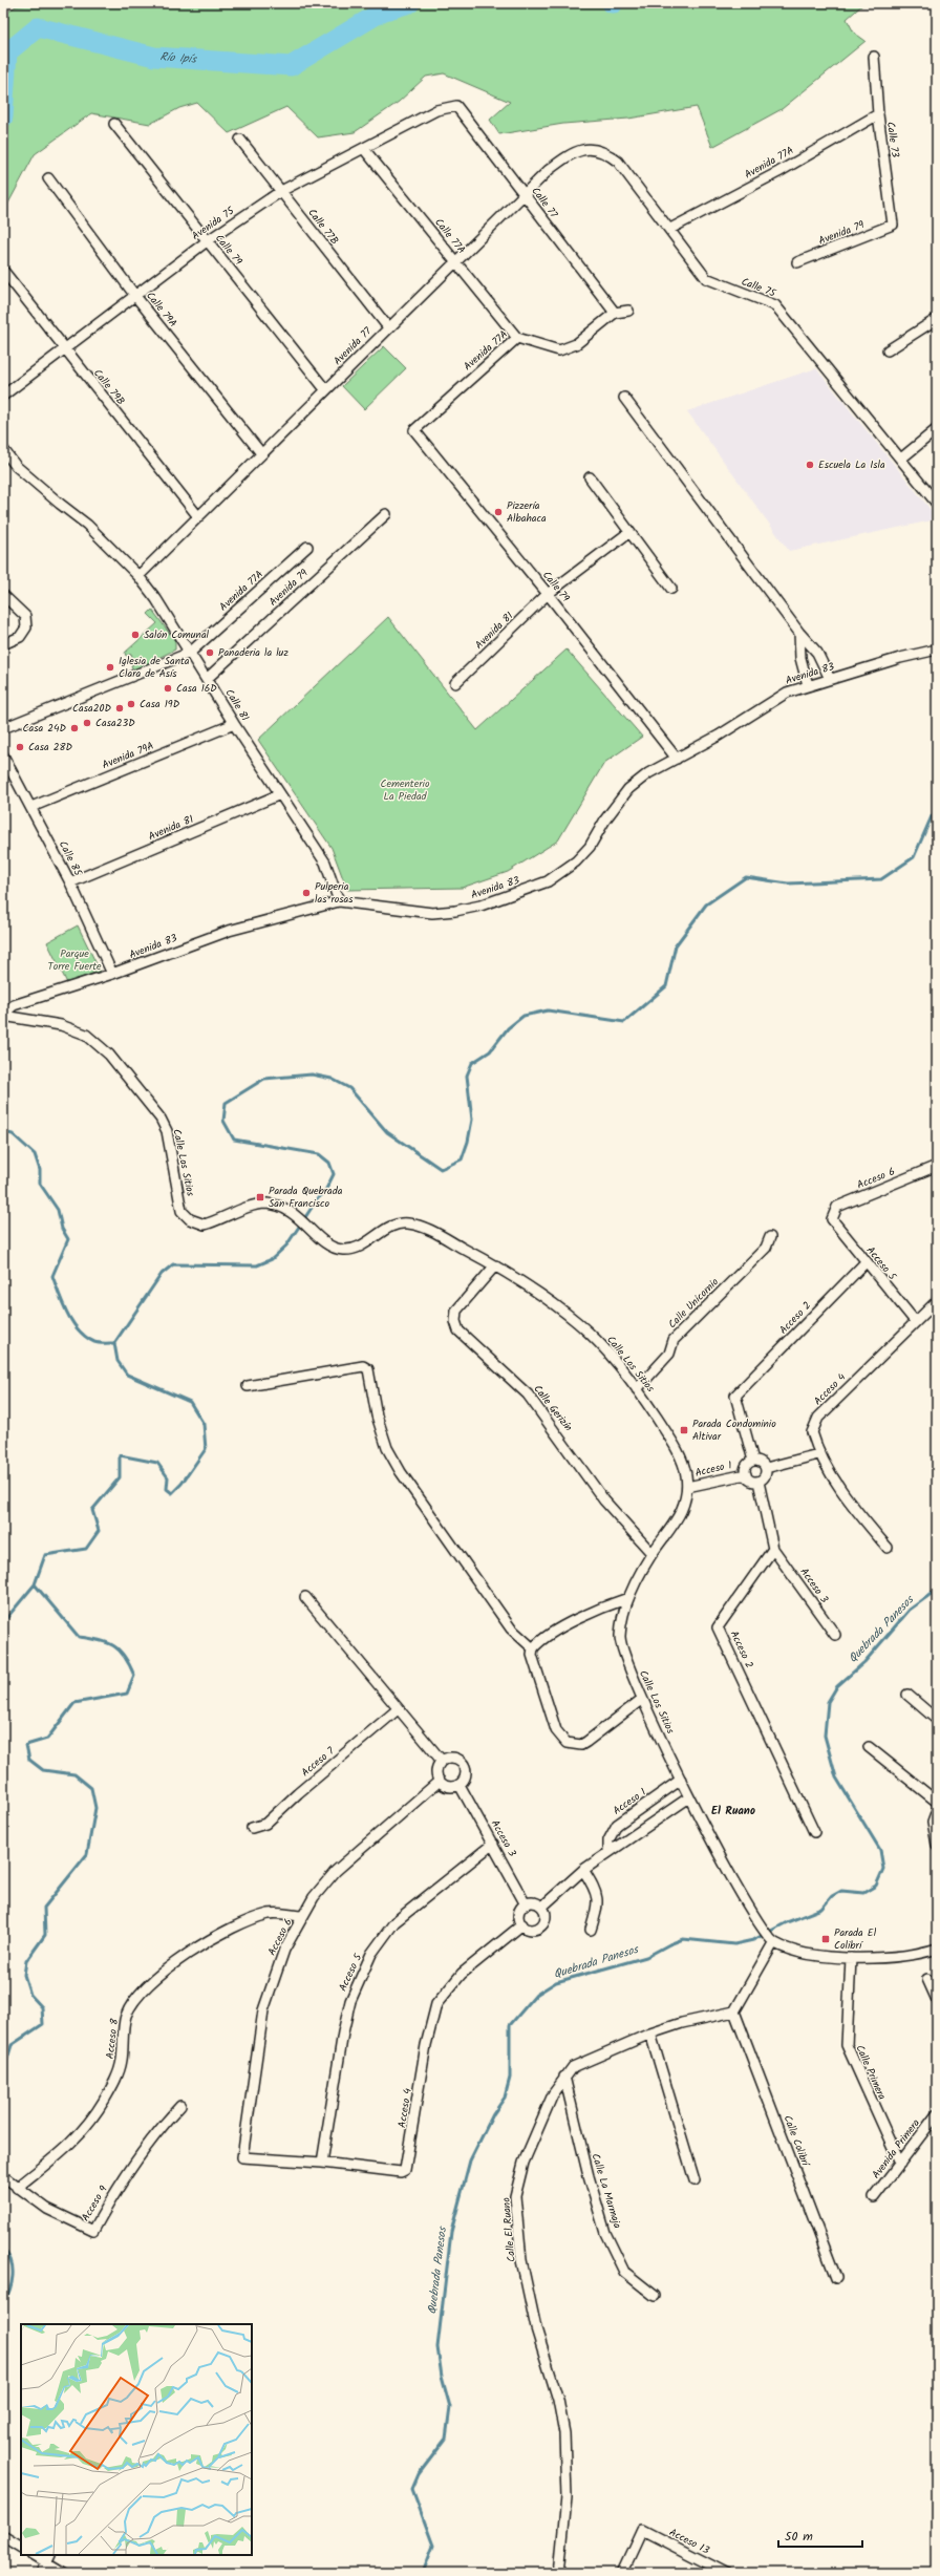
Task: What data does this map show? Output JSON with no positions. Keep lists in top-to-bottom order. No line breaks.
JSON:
{"streets":{"street":["Calle 73","Avenida 77A","Calle 77","Avenida 75","Calle 77B","Avenida 79","Calle 77A","Calle 79","Calle 75","Calle 79A","Avenida 77","Calle 79B","Avenida 81","Avenida 83","Calle 81","Avenida 79A","Calle 85","Calle Los Sitios","Acceso 6","Acceso 5","Calle Unicornio","Acceso 2","Acceso 4","Calle Gerizín","Acceso 1","Acceso 3","Acceso 7","Acceso 8","Calle Primera","Calle Colibrí","Avenida Primera","Calle La Marmaja","Acceso 9","Calle El Ruano","Acceso 13"]},"crossings":[["Calle 73","Avenida 77A"],["Calle 73","Avenida 79"],["Avenida 77A","Calle 77"],["Avenida 77A","Calle 77A"],["Avenida 77A","Calle 79"],["Avenida 77A","Calle 75"],["Avenida 77A","Calle 81"],["Calle 77","Avenida 75"],["Calle 77","Avenida 77"],["Avenida 75","Calle 77B"],["Avenida 75","Calle 77A"],["Avenida 75","Calle 79"],["Avenida 75","Calle 79A"],["Avenida 75","Calle 79B"],["Calle 77B","Avenida 77"],["Avenida 79","Calle 81"],["Calle 77A","Avenida 77"],["Calle 79","Avenida 77"],["Calle 79","Avenida 81"],["Calle 79","Avenida 83"],["Calle 75","Avenida 77"],["Calle 79A","Avenida 77"],["Avenida 77","Calle 79B"],["Avenida 77","Calle 81"],["Avenida 81","Calle 81"],["Avenida 81","Calle 85"],["Avenida 83","Calle 81"],["Avenida 83","Calle 85"],["Avenida 83","Calle Los Sitios"],["Calle 81","Avenida 79A"],["Avenida 79A","Calle 85"],["Calle Los Sitios","Calle Unicornio"],["Calle Los Sitios","Calle Gerizín"],["Calle Los Sitios","Acceso 1"],["Acceso 6","Acceso 5"],["Acceso 6","Acceso 4"],["Acceso 6","Acceso 3"],["Acceso 6","Acceso 8"],["Acceso 5","Acceso 2"],["Acceso 5","Acceso 4"],["Acceso 5","Acceso 3"],["Acceso 2","Acceso 1"],["Acceso 2","Acceso 3"],["Acceso 4","Acceso 3"],["Acceso 8","Acceso 9"],["Calle Primera","Avenida Primera"],["Calle Colibrí","Calle El Ruano"],["Calle La Marmaja","Calle El Ruano"]],"districts":["El Ruano"],"water":["Río Ipís","Quebrada Panesos"],"parks":["Cementerio La Piedad","Parque Torre Fuerte"],"places":{"other":["Escuela La Isla","Pizzería Albahaca","Salón Comunal","Panaderia la luz","Iglesia de Santa Clara de Asís","Casa 16D","Casa 19D","Casa20D","Casa23D","Casa 24D","Casa 28D","Pulperia las rosas"],"transit":["Parada Quebrada San Francisco","Parada Condominio Altivar","Parada El Colibrí"]},"scale_bar":"50 m"}
